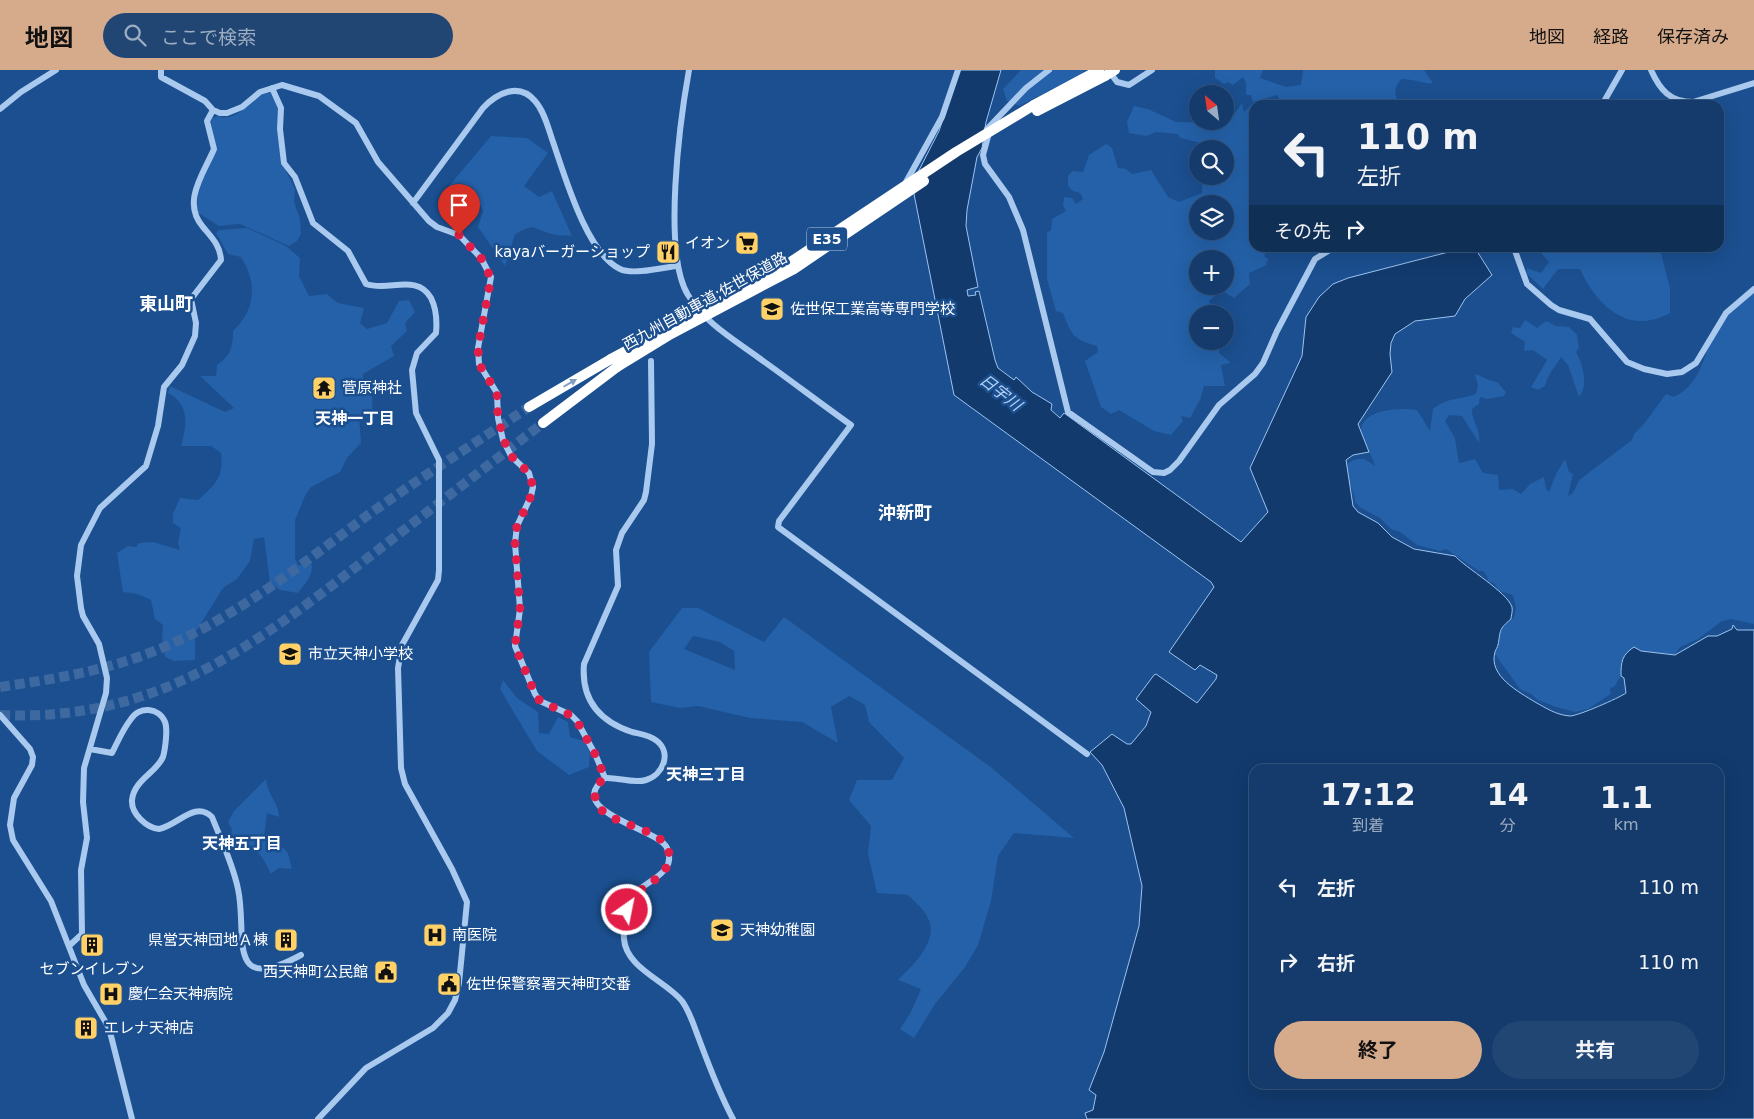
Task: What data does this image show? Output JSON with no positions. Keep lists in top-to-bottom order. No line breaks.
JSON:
{"streets":{"highway":["E35","西九州自動車道;佐世保道路"]},"districts":["東山町","天神一丁目","沖新町","天神三丁目","天神五丁目"],"water":["日宇川"],"places":{"supermarket":["イオン"],"restaurant":["kayaバーガーショップ"],"school or university":["佐世保工業高等専門学校","市立天神小学校","天神幼稚園"],"temple":["菅原神社"],"hospital":["南医院","慶仁会天神病院"],"building":["県営天神団地Ａ棟","セブンイレブン","エレナ天神店"],"public building":["西天神町公民館","佐世保警察署天神町交番"]},"north":"top left","page":{"header":"地図","search":"ここで検索","nav":["地図","経路","保存済み"],"map_buttons":["+","−"],"turn":["110 m","左折"],"then":"その先","eta":["17:12","到着","14","分","1.1","km"],"list":[{"name":"左折","value":"110 m"},{"name":"右折","value":"110 m"}],"buttons":["終了","共有"]}}
